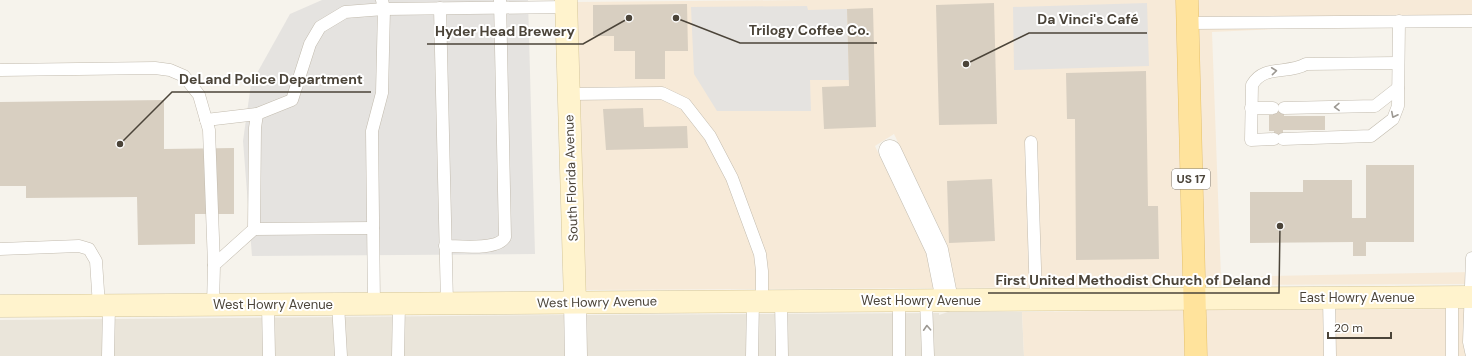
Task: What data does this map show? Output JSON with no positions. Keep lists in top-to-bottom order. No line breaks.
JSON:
{"streets":{"main road":["US 17"],"street":["South Florida Avenue","East Howry Avenue","West Howry Avenue"]},"crossings":[["South Florida Avenue","West Howry Avenue"],["US 17","East Howry Avenue"],["US 17","West Howry Avenue"],["East Howry Avenue","West Howry Avenue"]],"places":["Hyder Head Brewery","Trilogy Coffee Co.","Da Vinci's Café","DeLand Police Department","First United Methodist Church of Deland"],"scale_bar":"20 m"}
